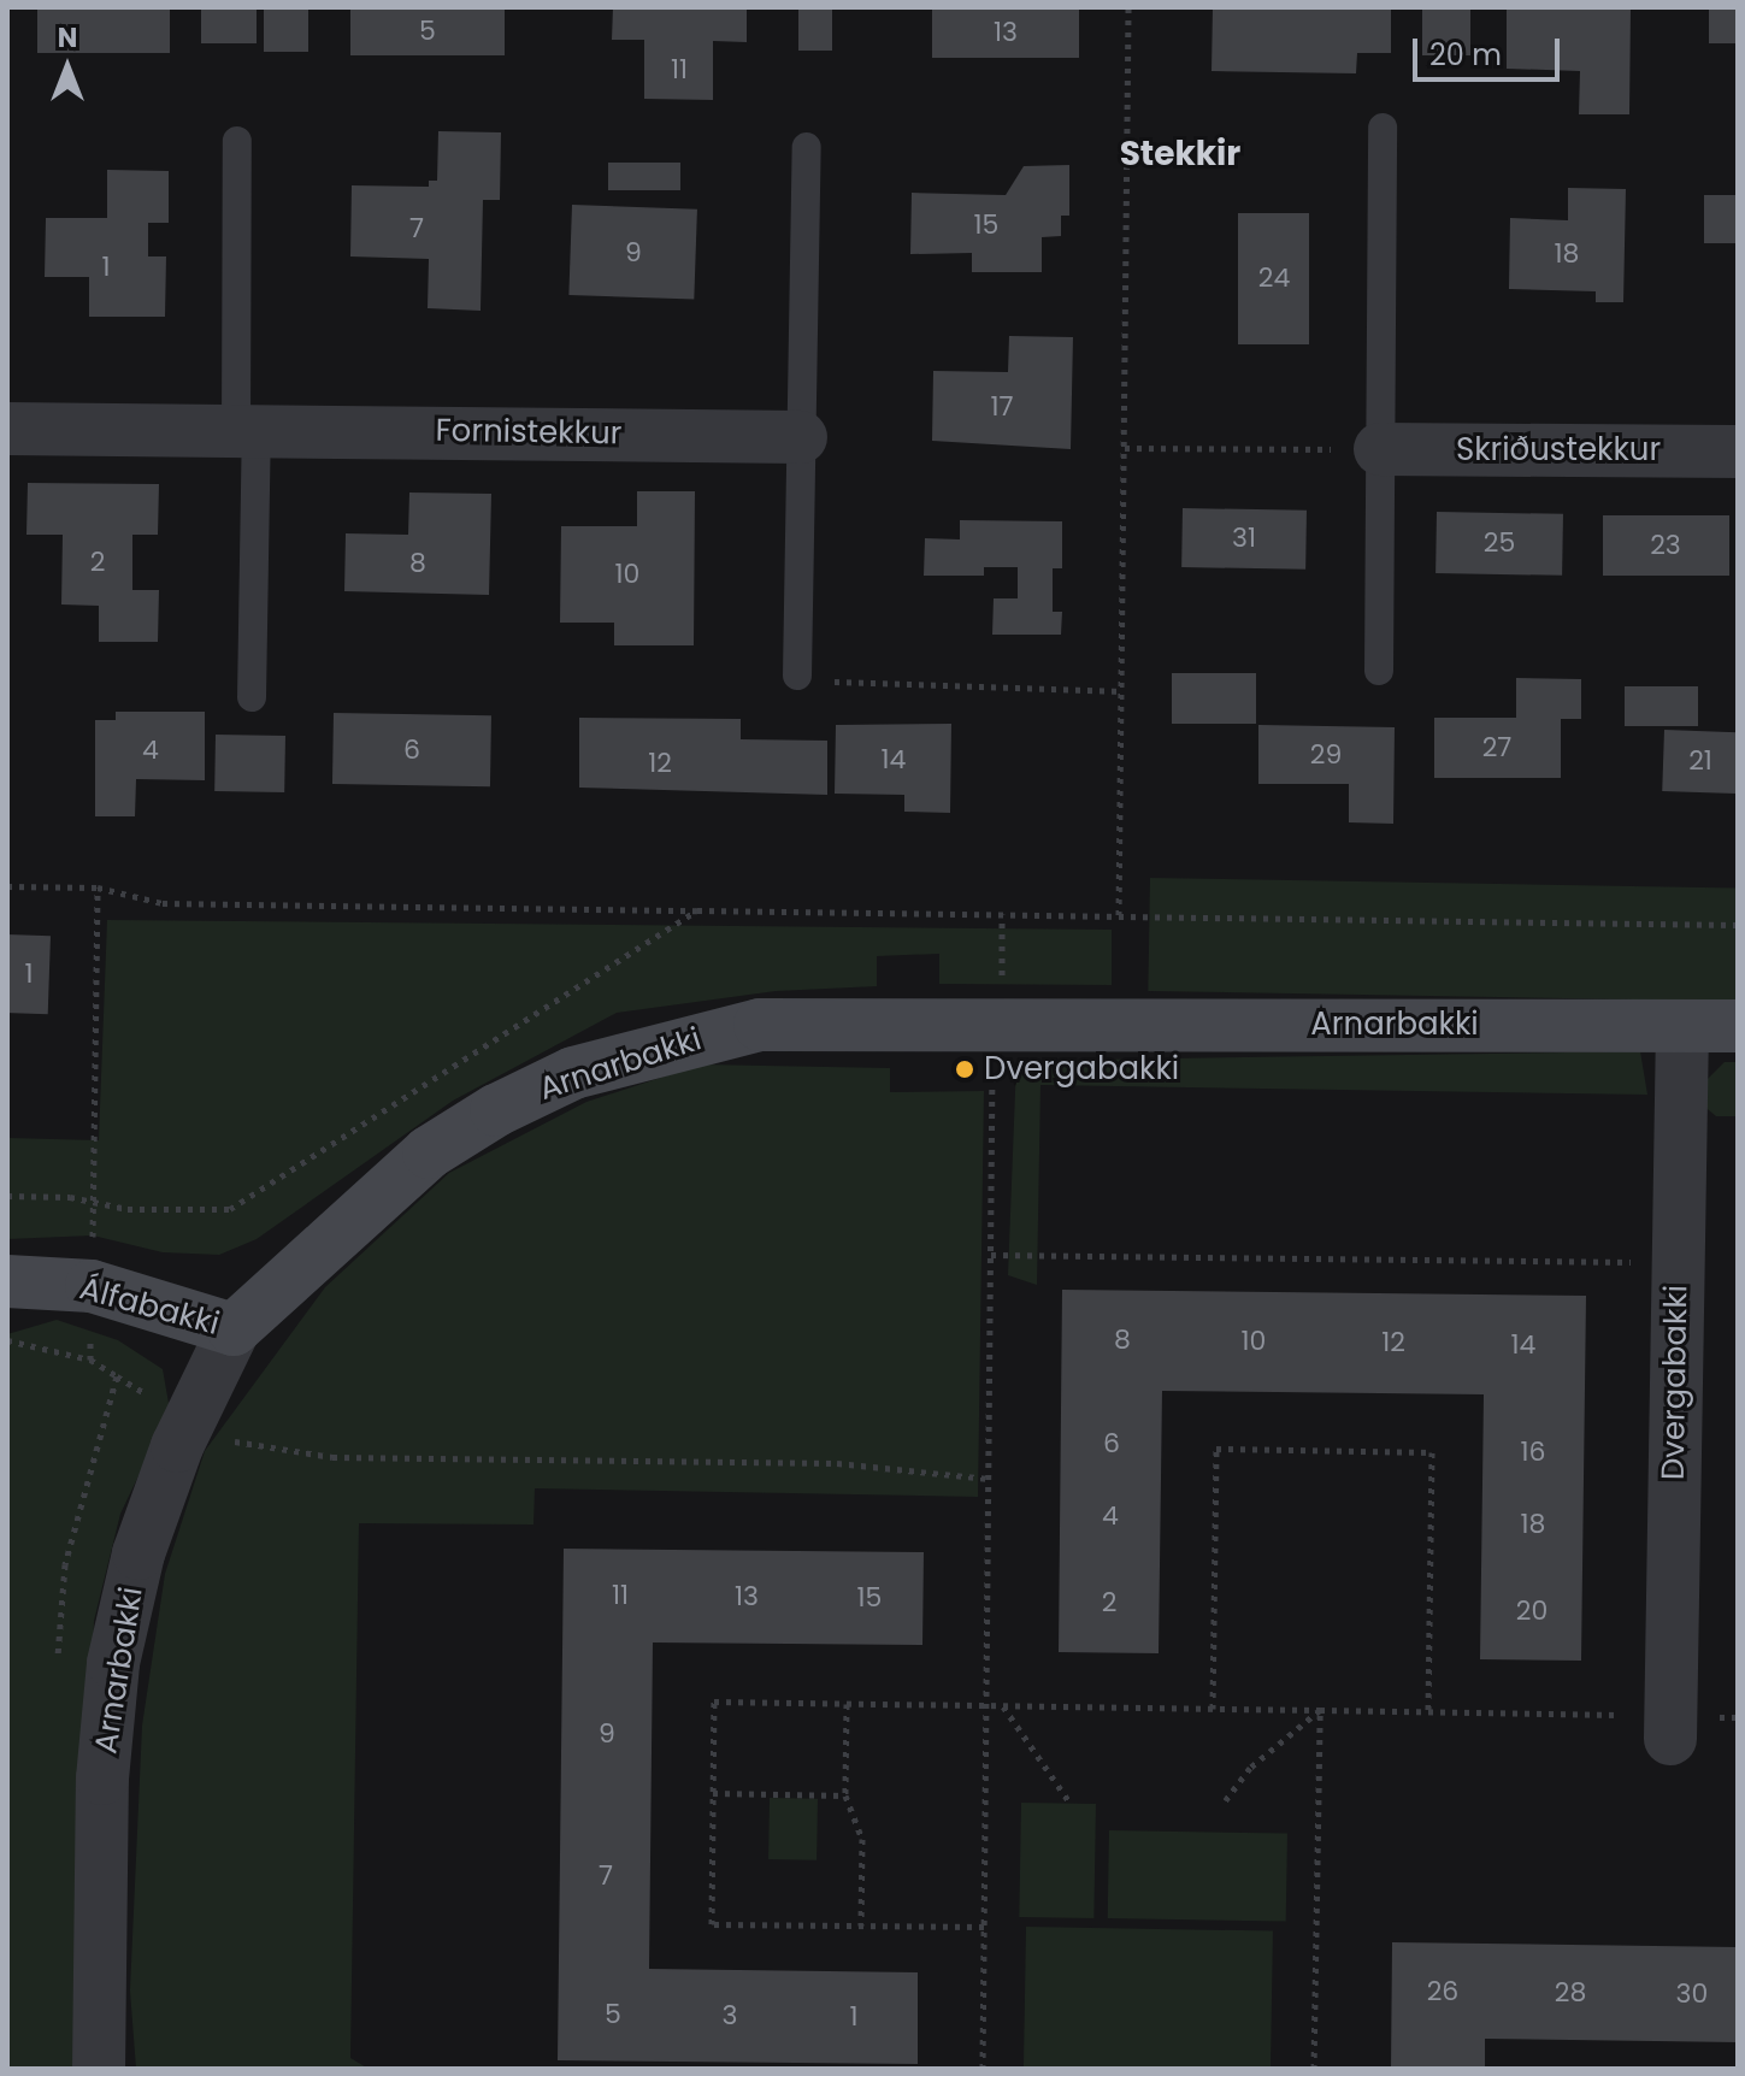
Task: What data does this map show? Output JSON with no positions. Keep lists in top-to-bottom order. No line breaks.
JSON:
{"streets":{"street":["Fornistekkur","Skriðustekkur","Arnarbakki","Álfabakki","Dvergabakki"]},"crossings":[["Arnarbakki","Álfabakki"],["Arnarbakki","Dvergabakki"]],"districts":["Stekkir"],"places":["Dvergabakki"],"house_numbers":["5","13","11","15","7","9","18","1","24","17","31","25","23","2","8","10","27","4","6","29","14","21","12","1","8","10","12","14","6","16","4","18","11","13","15","2","20","9","7","26","28","30","5","3","1"],"scale_bar":"20 m","north":"top"}
